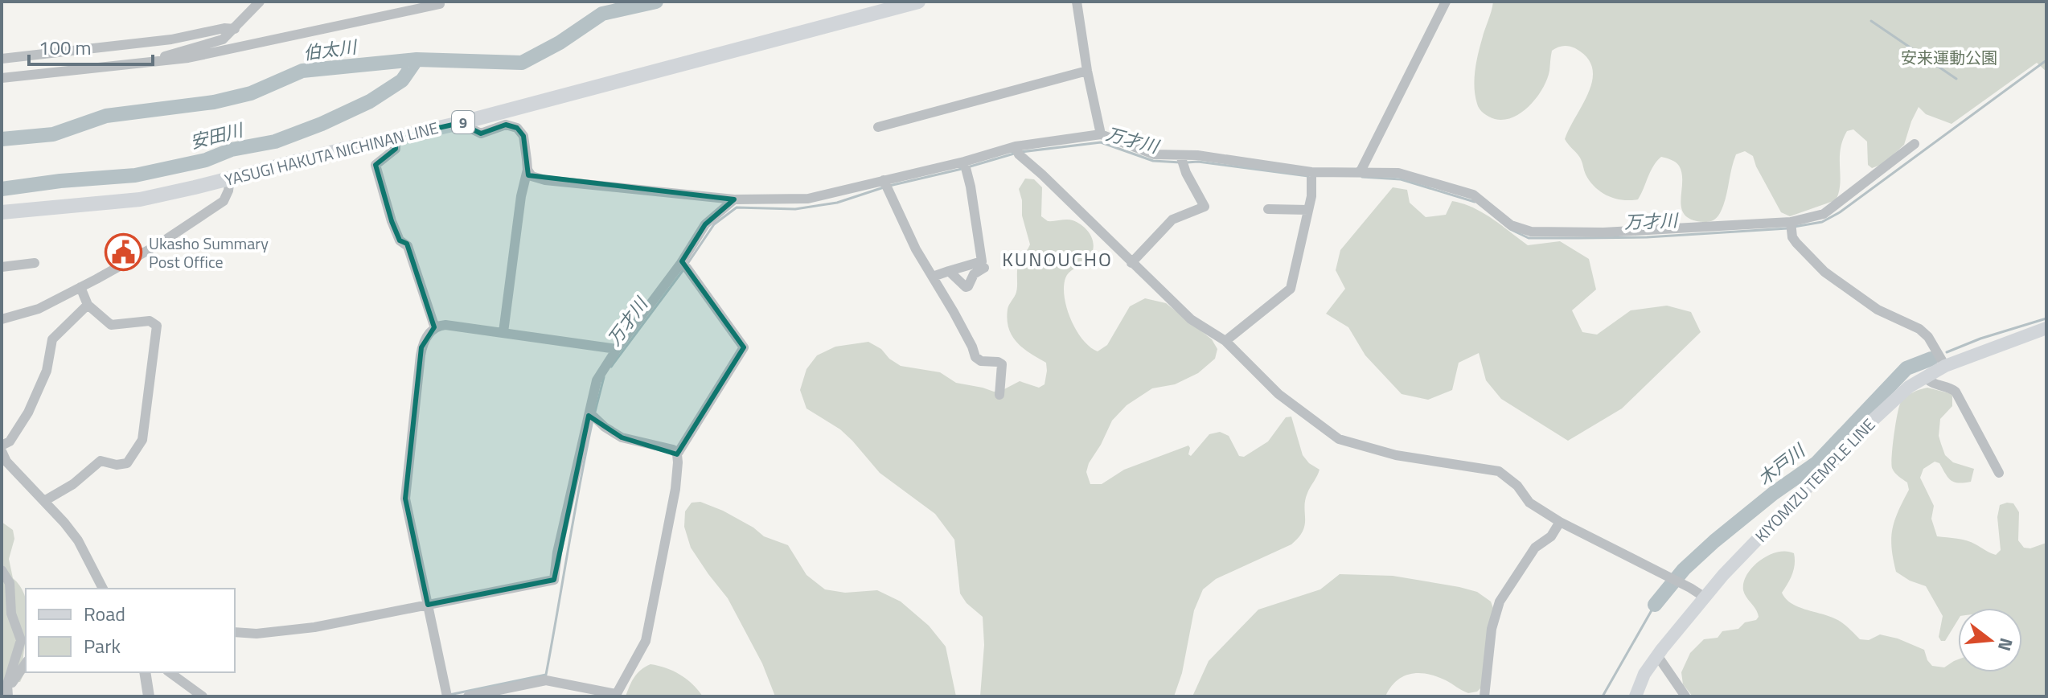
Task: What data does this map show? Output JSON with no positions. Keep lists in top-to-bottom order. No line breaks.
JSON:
{"streets":{"main road":["9","YASUGI HAKUTA NICHINAN LINE","KIYOMIZU TEMPLE LINE"]},"districts":["KUNOUCHO"],"water":["伯太川","安田川","万才川","木戸川"],"parks":["安来運動公園"],"places":{"public building":["Ukasho Summary Post Office"]},"legend":["Road","Park"],"scale_bar":"100 m","north":"right"}
